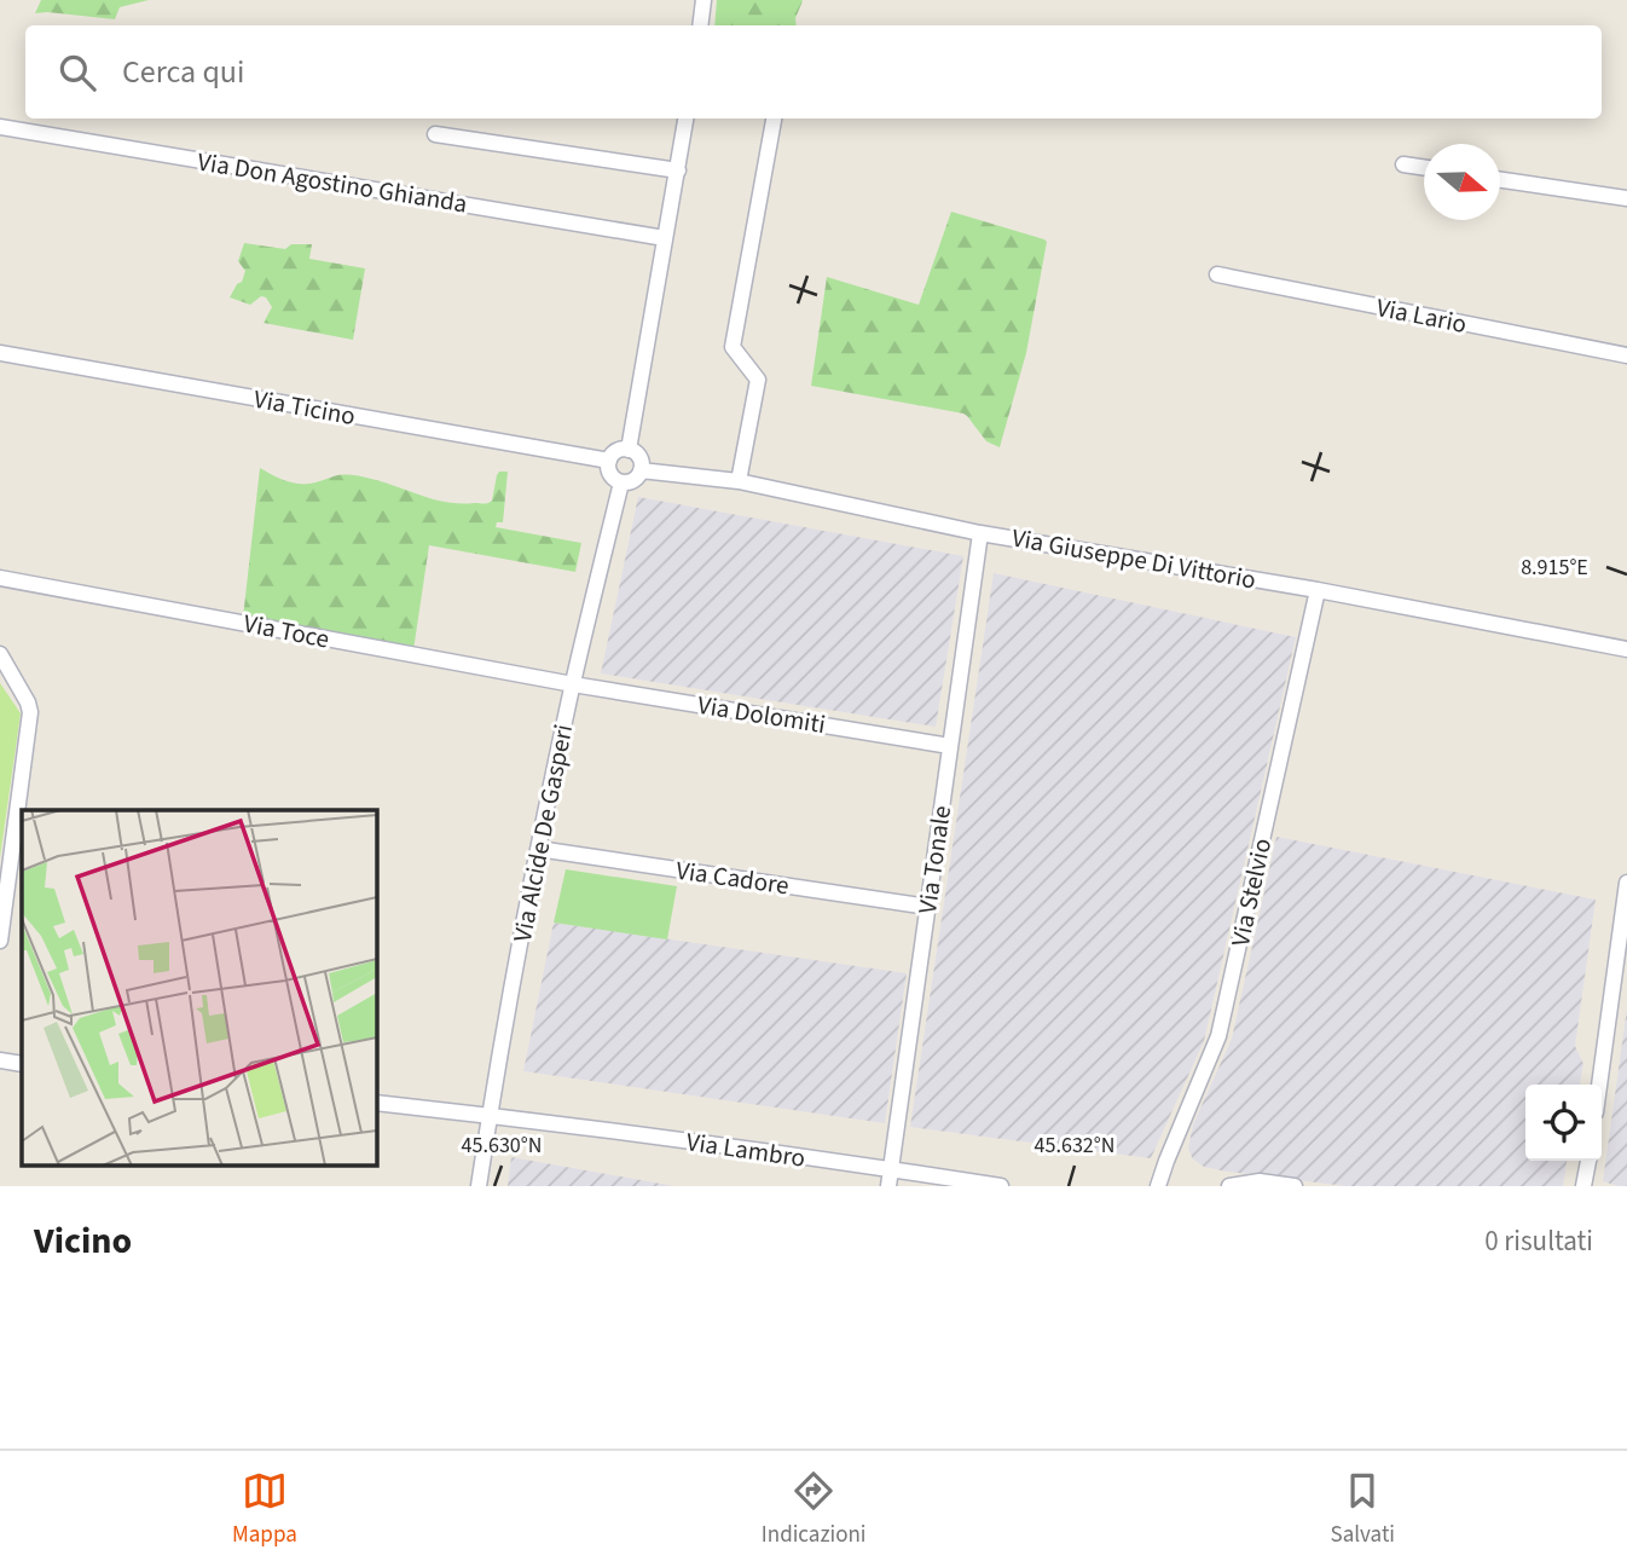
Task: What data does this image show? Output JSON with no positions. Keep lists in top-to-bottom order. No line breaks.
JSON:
{"streets":{"street":["Via Don Agostino Ghianda","Via Lario","Via Ticino","Via Giuseppe Di Vittorio","Via Toce","Via Dolomiti","Via Alcide De Gasperi","Via Tonale","Via Cadore","Via Stelvio","Via Lambro"]},"crossings":[["Via Ticino","Via Giuseppe Di Vittorio"],["Via Ticino","Via Alcide De Gasperi"],["Via Giuseppe Di Vittorio","Via Alcide De Gasperi"],["Via Giuseppe Di Vittorio","Via Tonale"],["Via Giuseppe Di Vittorio","Via Stelvio"],["Via Toce","Via Dolomiti"],["Via Toce","Via Alcide De Gasperi"],["Via Dolomiti","Via Alcide De Gasperi"],["Via Dolomiti","Via Tonale"],["Via Alcide De Gasperi","Via Cadore"],["Via Alcide De Gasperi","Via Lambro"],["Via Tonale","Via Cadore"],["Via Tonale","Via Lambro"]],"north":"right","page":{"search":"Cerca qui","heading":["Vicino","0 risultati"],"nav":["Mappa","Indicazioni","Salvati"]},"coordinates":["8.915°E","45.630°N","45.632°N"]}
